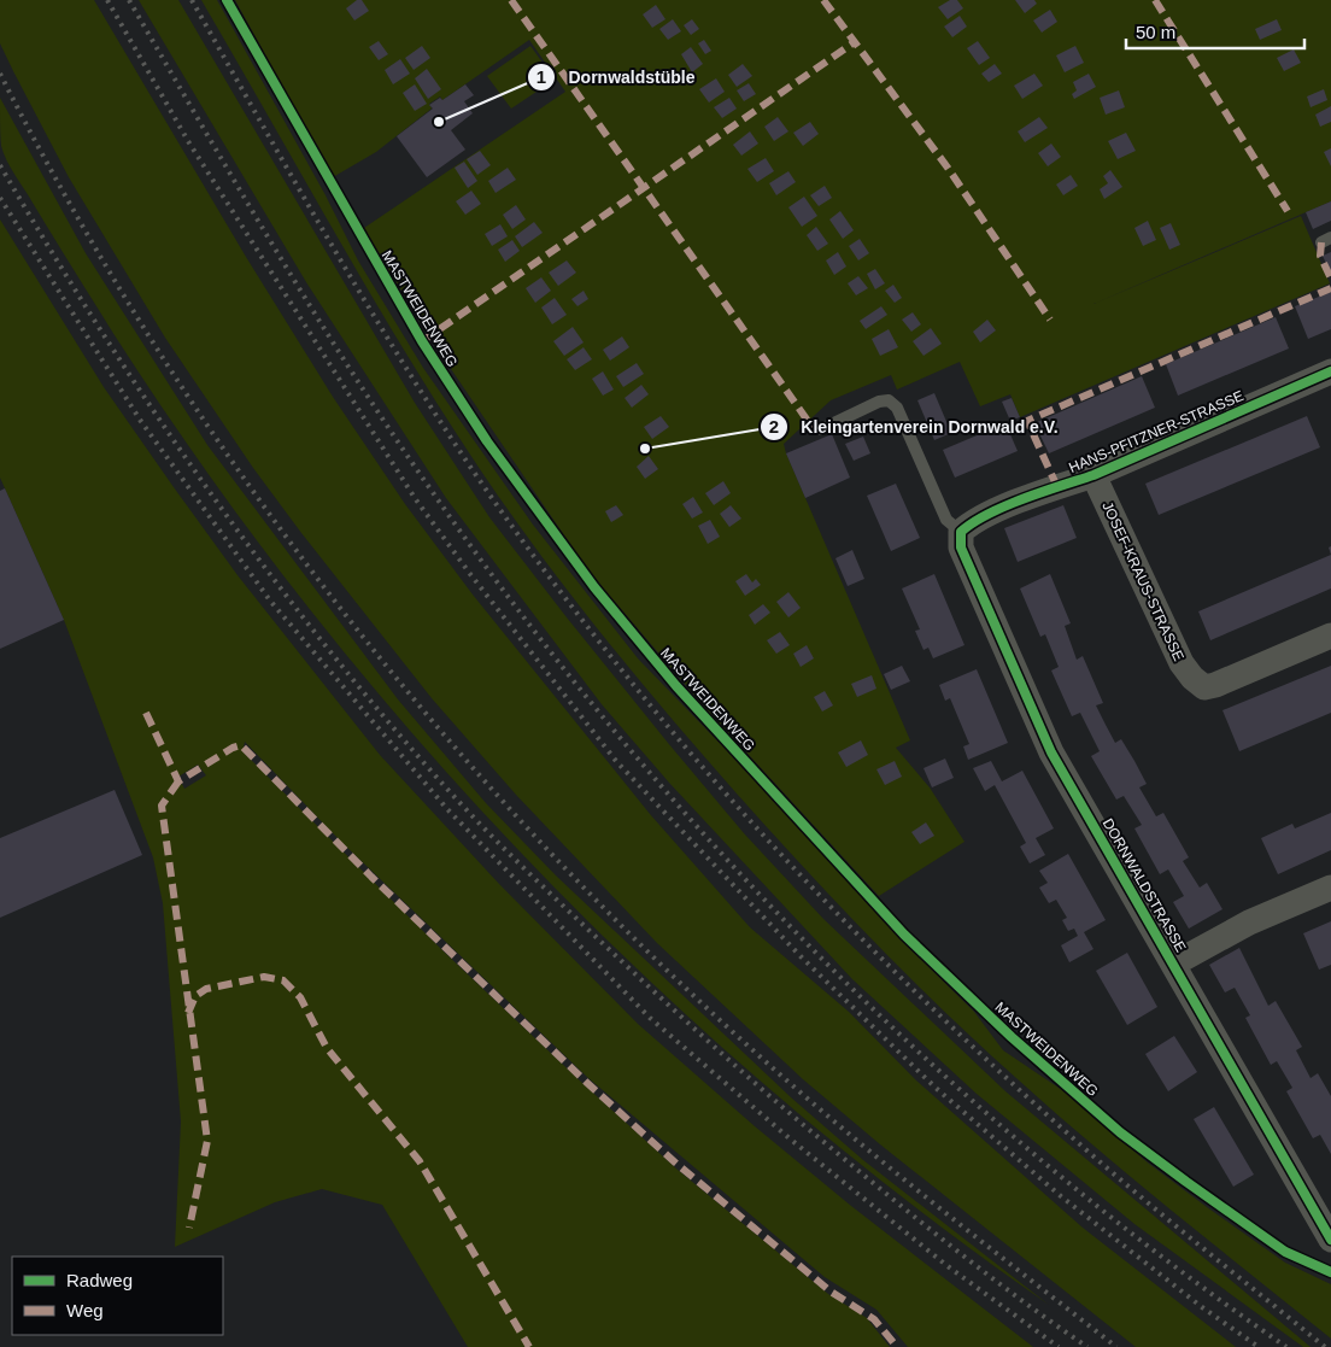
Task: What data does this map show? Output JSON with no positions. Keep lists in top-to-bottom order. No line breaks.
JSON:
{"streets":{"street":["HANS-PFITZNER-STRASSE","JOSEF-KRAUS-STRASSE","DORNWALDSTRASSE"],"lane":["MASTWEIDENWEG"]},"crossings":[["HANS-PFITZNER-STRASSE","JOSEF-KRAUS-STRASSE"],["HANS-PFITZNER-STRASSE","DORNWALDSTRASSE"]],"places":["Dornwaldstüble","Kleingartenverein Dornwald e.V."],"legend":["Radweg","Weg"],"scale_bar":"50 m"}
